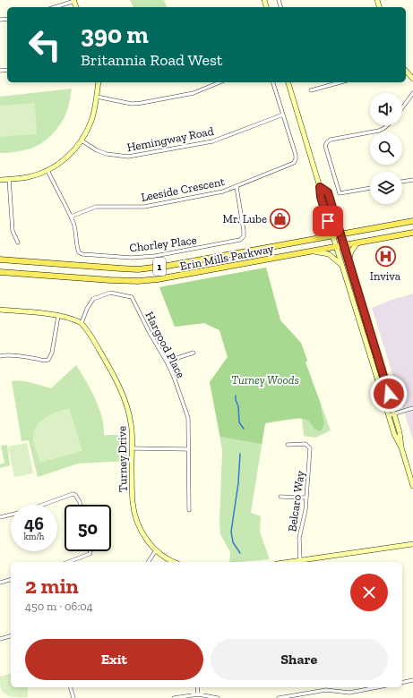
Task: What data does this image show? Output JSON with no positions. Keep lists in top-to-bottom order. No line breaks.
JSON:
{"streets":{"main road":["Erin Mills Parkway","1","Turney Drive"],"street":["Hemingway Road","Leeside Crescent","Chorley Place","Hargood Place","Belcaro Way"]},"crossings":[["Hemingway Road","Leeside Crescent"],["Leeside Crescent","Chorley Place"],["Hargood Place","Turney Drive"]],"parks":["Turney Woods"],"places":{"shop":["Mr. Lube"],"hospital":["Inviva"]},"page":{"turn":["390 m","Britannia Road West"],"speed":"46 km/h","limit":"50","heading":["2 min","450 m · 06:04"],"buttons":["Exit","Share"]}}
